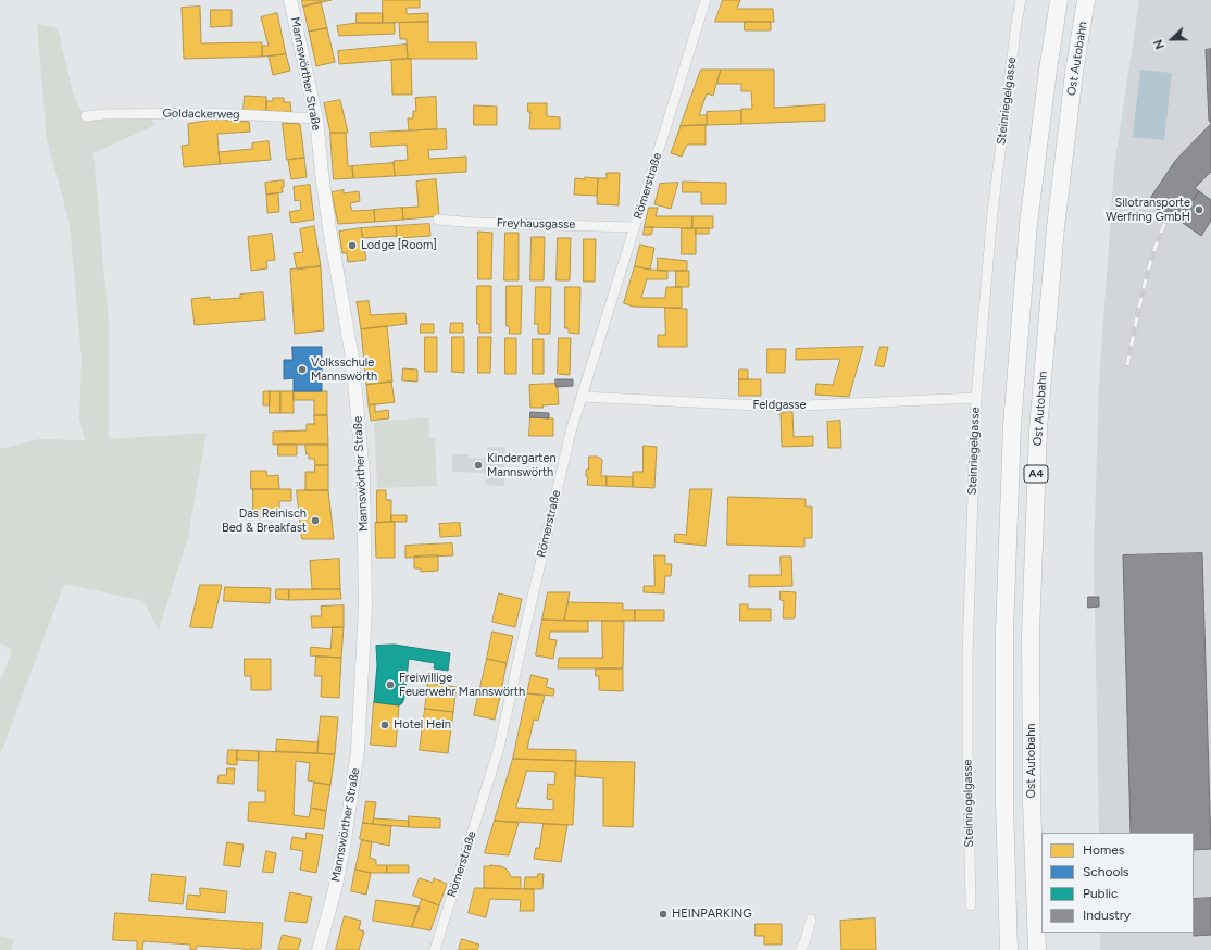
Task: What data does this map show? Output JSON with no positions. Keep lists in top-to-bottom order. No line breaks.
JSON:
{"streets":{"highway":["Ost Autobahn","A4"],"main road":["Mannswörther Straße"],"street":["Steinriegelgasse","Goldackerweg","Römerstraße","Freyhausgasse","Feldgasse"]},"crossings":[["Mannswörther Straße","Goldackerweg"],["Steinriegelgasse","Feldgasse"],["Römerstraße","Freyhausgasse"],["Römerstraße","Feldgasse"]],"places":["Silotransporte Werfring GmbH","Lodge [Room]","Volksschule Mannswörth","Kindergarten Mannswörth","Das Reinisch Bed & Breakfast","Freiwillige Feuerwehr Mannswörth","Hotel Hein","HEINPARKING"],"legend":["Homes","Schools","Public","Industry"],"north":"left"}
